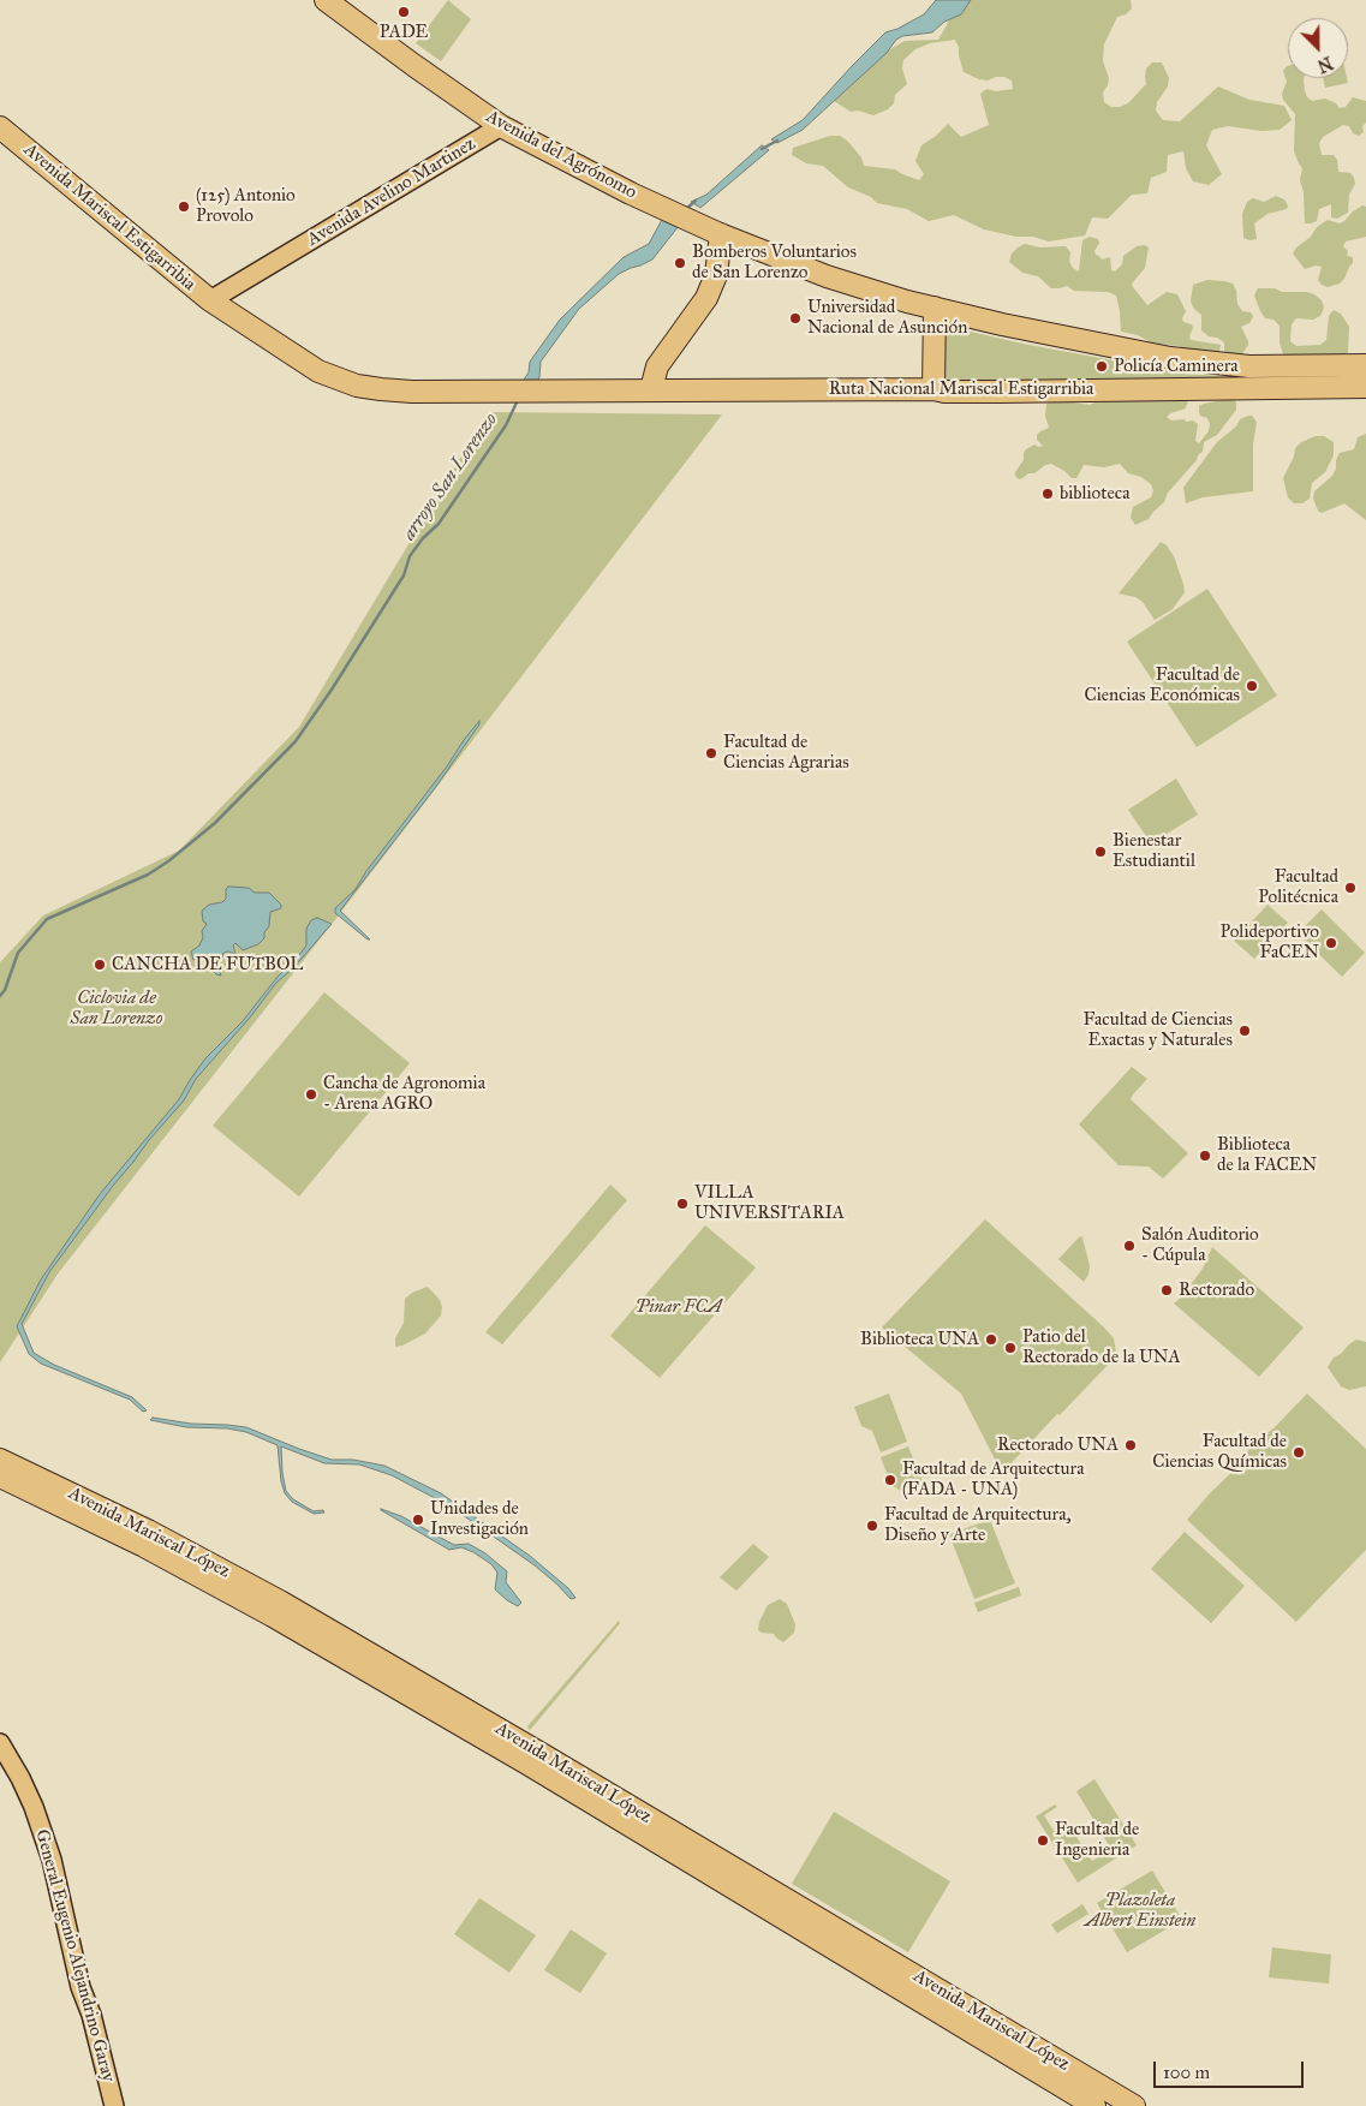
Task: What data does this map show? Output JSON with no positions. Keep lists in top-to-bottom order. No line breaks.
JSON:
{"streets":{"highway":["Avenida del Agrónomo","Avenida Mariscal Estigarribia","Ruta Nacional Mariscal Estigarribia","Avenida Mariscal López"],"main road":["Avenida Avelino Martinez","General Eugenio Alejandrino Garay"]},"crossings":[["Avenida del Agrónomo","Avenida Avelino Martinez"],["Avenida Avelino Martinez","Avenida Mariscal Estigarribia"],["Avenida Mariscal Estigarribia","Ruta Nacional Mariscal Estigarribia"]],"water":["arroyo San Lorenzo"],"parks":["Ciclovia de San Lorenzo","Pinar FCA","Plazoleta Albert Einstein"],"places":["PADE","(125) Antonio Provolo","Bomberos Voluntarios de San Lorenzo","Universidad Nacional de Asunción","Policía Caminera","biblioteca","Facultad de Ciencias Económicas","Facultad de Ciencias Agrarias","Bienestar Estudiantil","Facultad Politécnica","Polideportivo FaCEN","CANCHA DE FUTBOL","Facultad de Ciencias Exactas y Naturales","Cancha de Agronomia - Arena AGRO","Biblioteca de la FACEN","VILLA UNIVERSITARIA","Salón Auditorio - Cúpula","Rectorado","Biblioteca UNA","Patio del Rectorado de la UNA","Rectorado UNA","Facultad de Ciencias Químicas","Facultad de Arquitectura (FADA - UNA)","Unidades de Investigación","Facultad de Arquitectura, Diseño y Arte","Facultad de Ingenieria"],"scale_bar":"100 m","north":"bottom right"}
